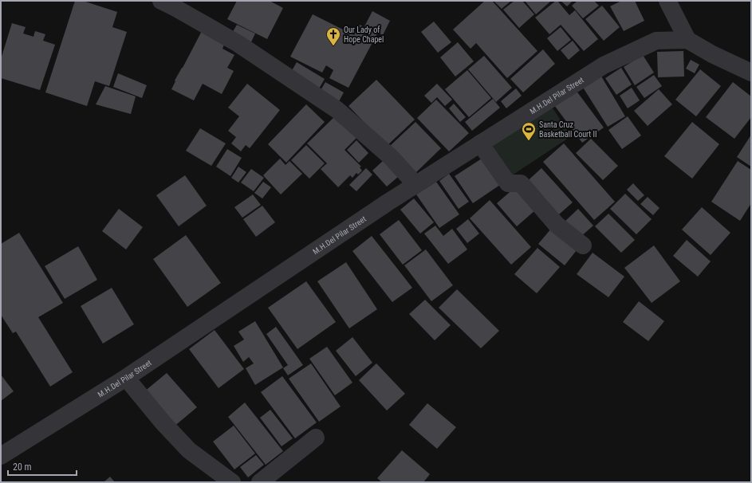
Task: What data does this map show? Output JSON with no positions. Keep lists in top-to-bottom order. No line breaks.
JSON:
{"streets":{"street":["M.H.Del Pilar Street"]},"places":{"church":["Our Lady of Hope Chapel"],"sports":["Santa Cruz Basketball Court II"]},"scale_bar":"20 m"}
